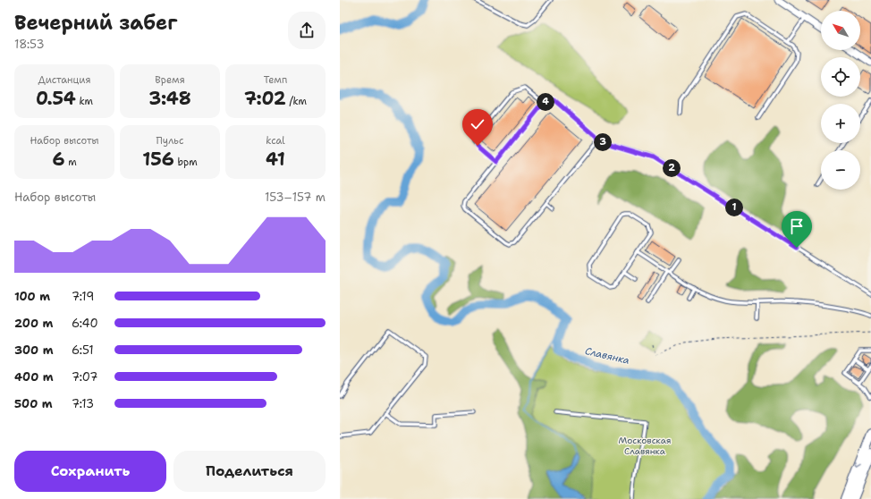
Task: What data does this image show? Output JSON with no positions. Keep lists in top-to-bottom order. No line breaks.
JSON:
{"water":["Славянка"],"parks":["Московская Славянка"],"north":"top left","page":{"heading":["Вечерний забег","18:53"],"map_buttons":["+","−"],"stats":[["Дистанция","0.54 km"],["Время","3:48"],["Темп","7:02 /km"],["Набор высоты","6 m"],["Пульс","156 bpm"],["kcal","41"]],"pins":["4","3","2","1"],"chart":["Набор высоты","153–157 m"],"list":[{"name":"100 m","note":"7:19"},{"name":"200 m","note":"6:40"},{"name":"300 m","note":"6:51"},{"name":"400 m","note":"7:07"},{"name":"500 m","note":"7:13"}],"buttons":["Сохранить","Поделиться"]}}
